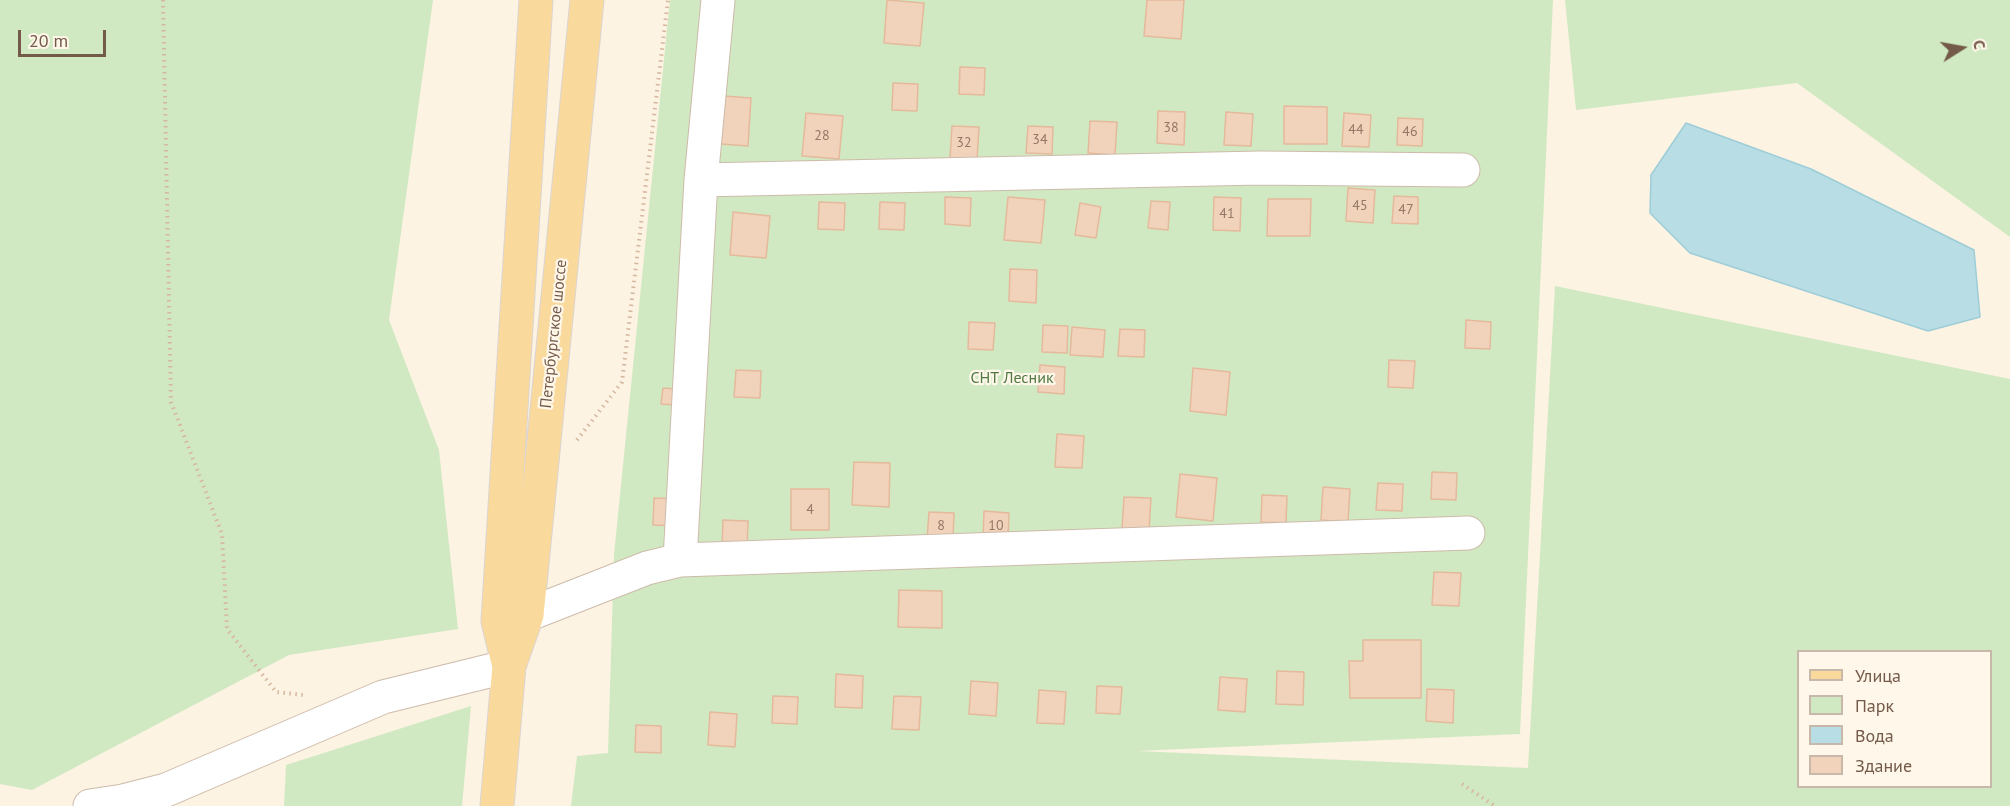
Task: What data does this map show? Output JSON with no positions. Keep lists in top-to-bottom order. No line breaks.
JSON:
{"streets":{"main road":["Петербургское шоссе"]},"parks":["СНТ Лесник"],"house_numbers":["38","44","46","28","34","32","45","47","41","4","8","10"],"legend":["Улица","Парк","Вода","Здание"],"scale_bar":"20 m","north":"right"}
